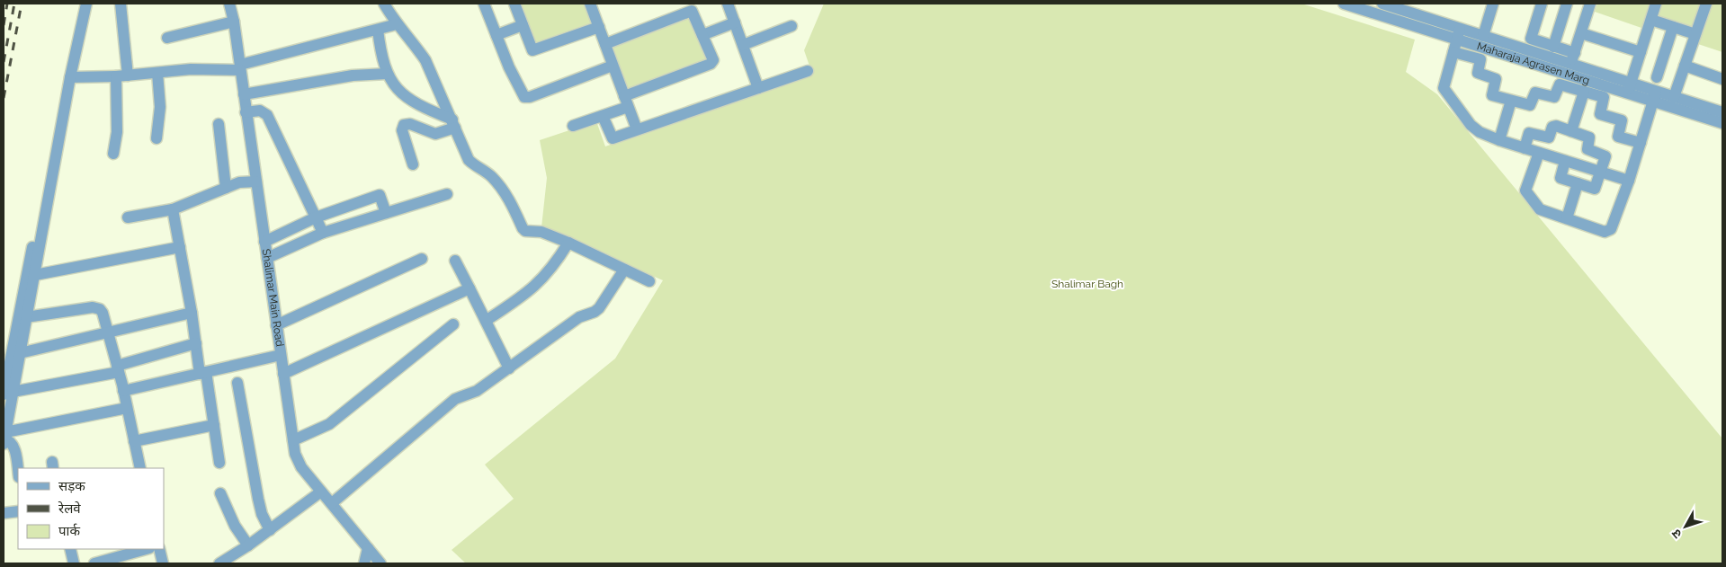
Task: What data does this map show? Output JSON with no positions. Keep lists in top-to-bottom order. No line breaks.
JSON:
{"streets":{"street":["Maharaja Agrasen Marg","Shalimar Main Road"]},"parks":["Shalimar Bagh"],"legend":["सड़क","रेलवे","पार्क"],"north":"bottom left"}
